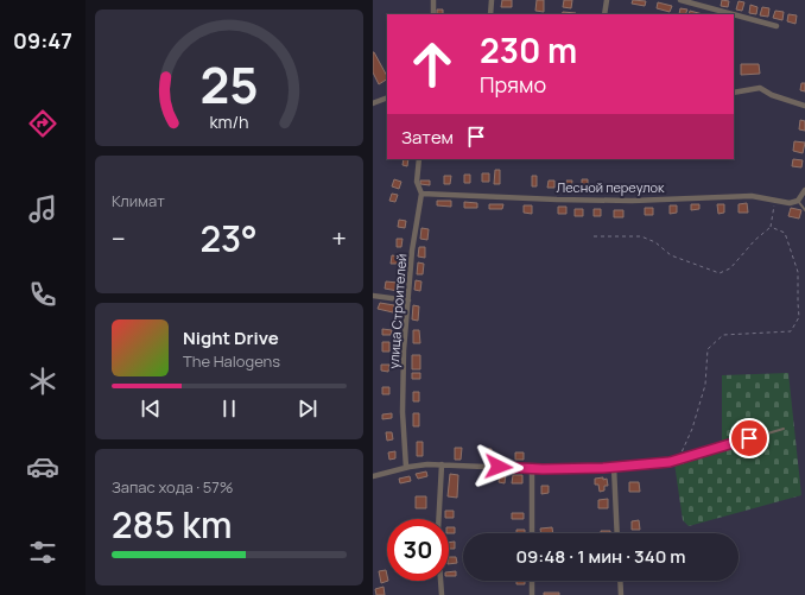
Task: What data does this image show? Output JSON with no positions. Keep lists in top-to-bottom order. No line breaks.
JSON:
{"streets":{"street":["Лесной переулок","улица Строителей"]},"crossings":[["Лесной переулок","улица Строителей"]],"page":{"tabs":"09:47","turn":["230 m","Прямо"],"then":"Затем","tile":["Климат",["Запас хода · 57%","285 km"]],"heat":["−","23°","+"],"song":["Night Drive","The Halogens"],"limit":"30","trip":"09:48 · 1 мин · 340 m","gauge":["25","km/h"]}}
